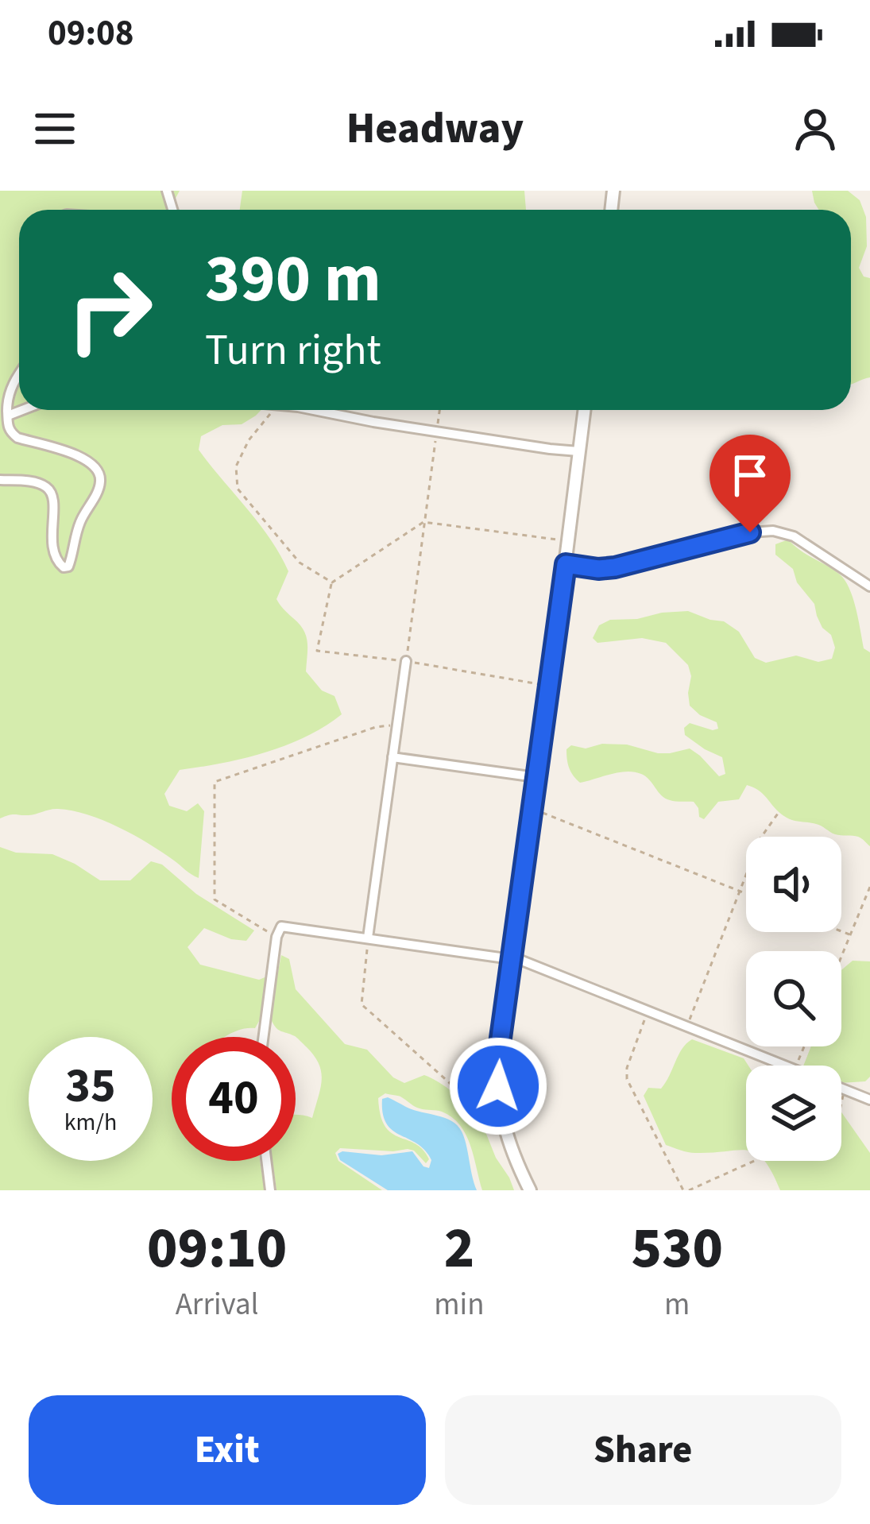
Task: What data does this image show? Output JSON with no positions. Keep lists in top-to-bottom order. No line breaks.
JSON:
{"page":{"status":"09:08","header":"Headway","turn":["390 m","Turn right"],"speed":"35 km/h","limit":"40","eta":["09:10","Arrival","2","min","530","m"],"buttons":["Exit","Share"]}}
